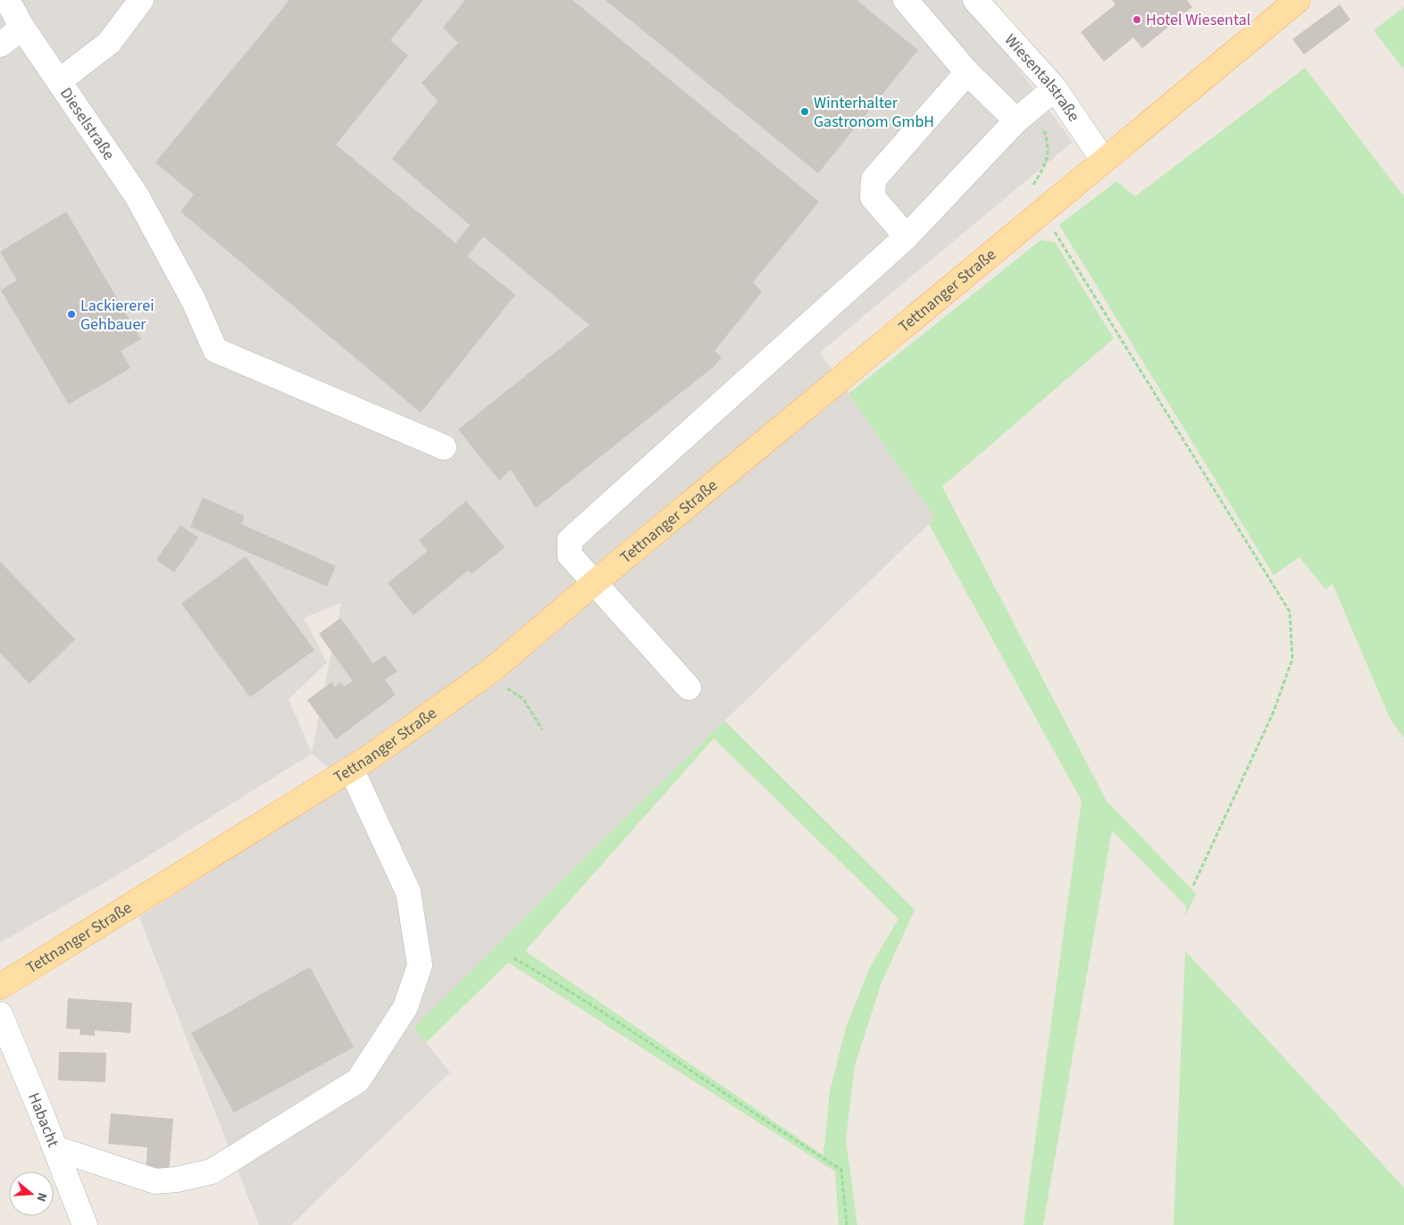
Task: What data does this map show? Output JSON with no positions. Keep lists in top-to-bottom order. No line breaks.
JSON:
{"streets":{"main road":["Tettnanger Straße"],"street":["Wiesentalstraße","Dieselstraße","Habacht"]},"crossings":[["Wiesentalstraße","Tettnanger Straße"]],"places":["Hotel Wiesental","Winterhalter Gastronom GmbH","Lackiererei Gehbauer"],"north":"right"}
